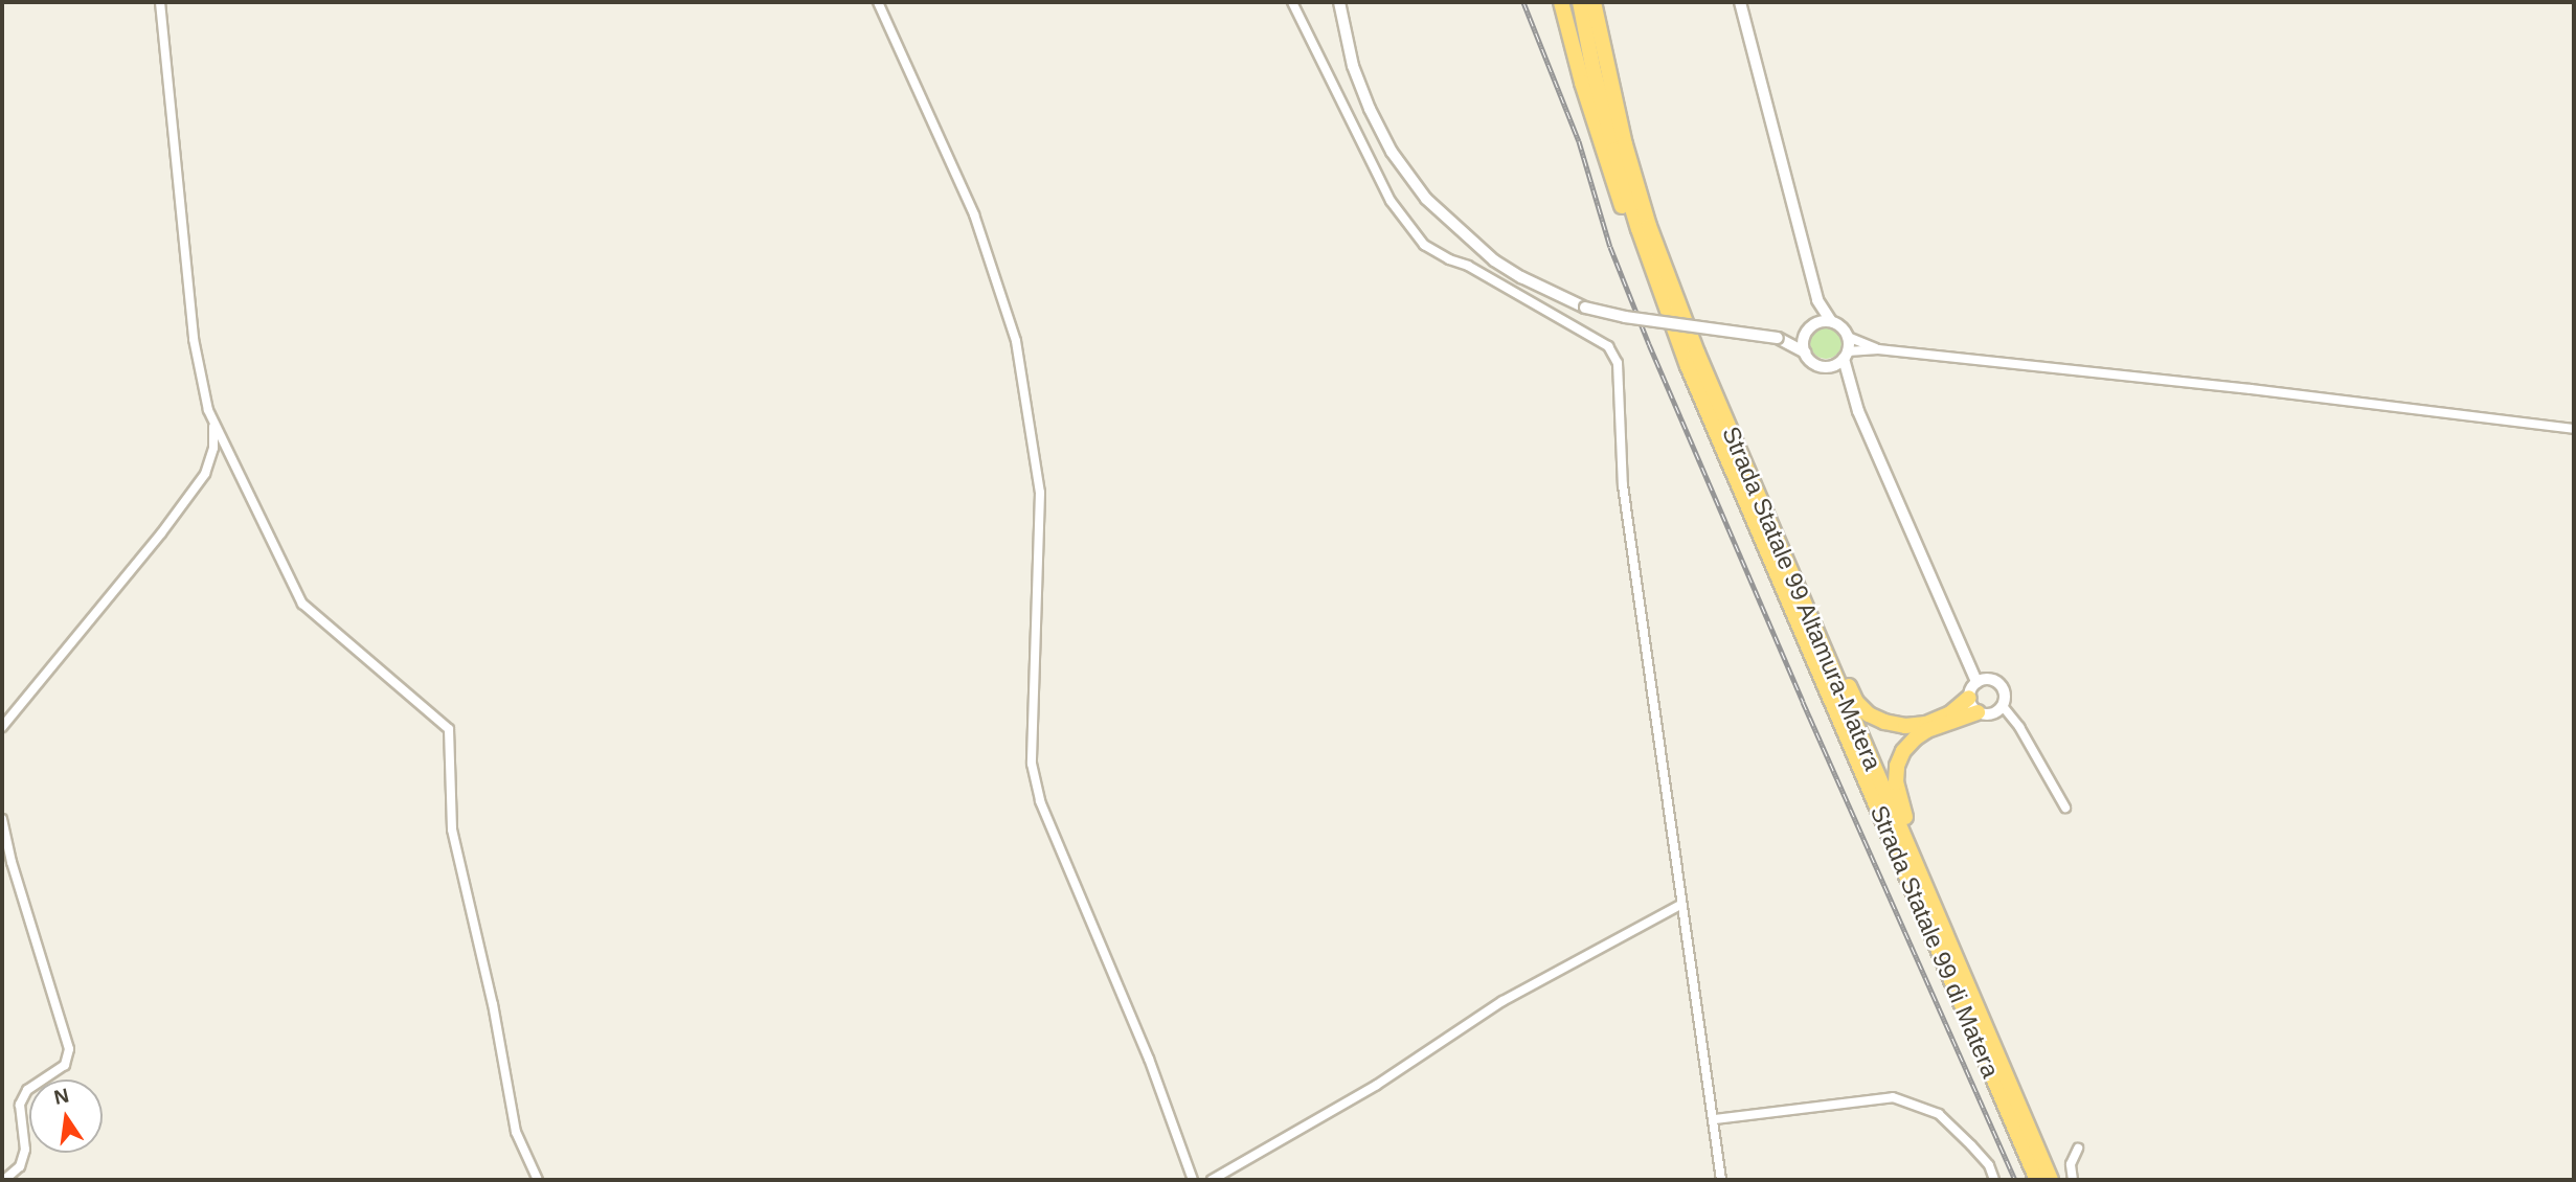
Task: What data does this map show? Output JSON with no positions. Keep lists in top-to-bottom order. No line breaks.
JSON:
{"streets":{"highway":["Strada Statale 99 Altamura-Matera","Strada Statale 99 di Matera"]},"north":"top"}
